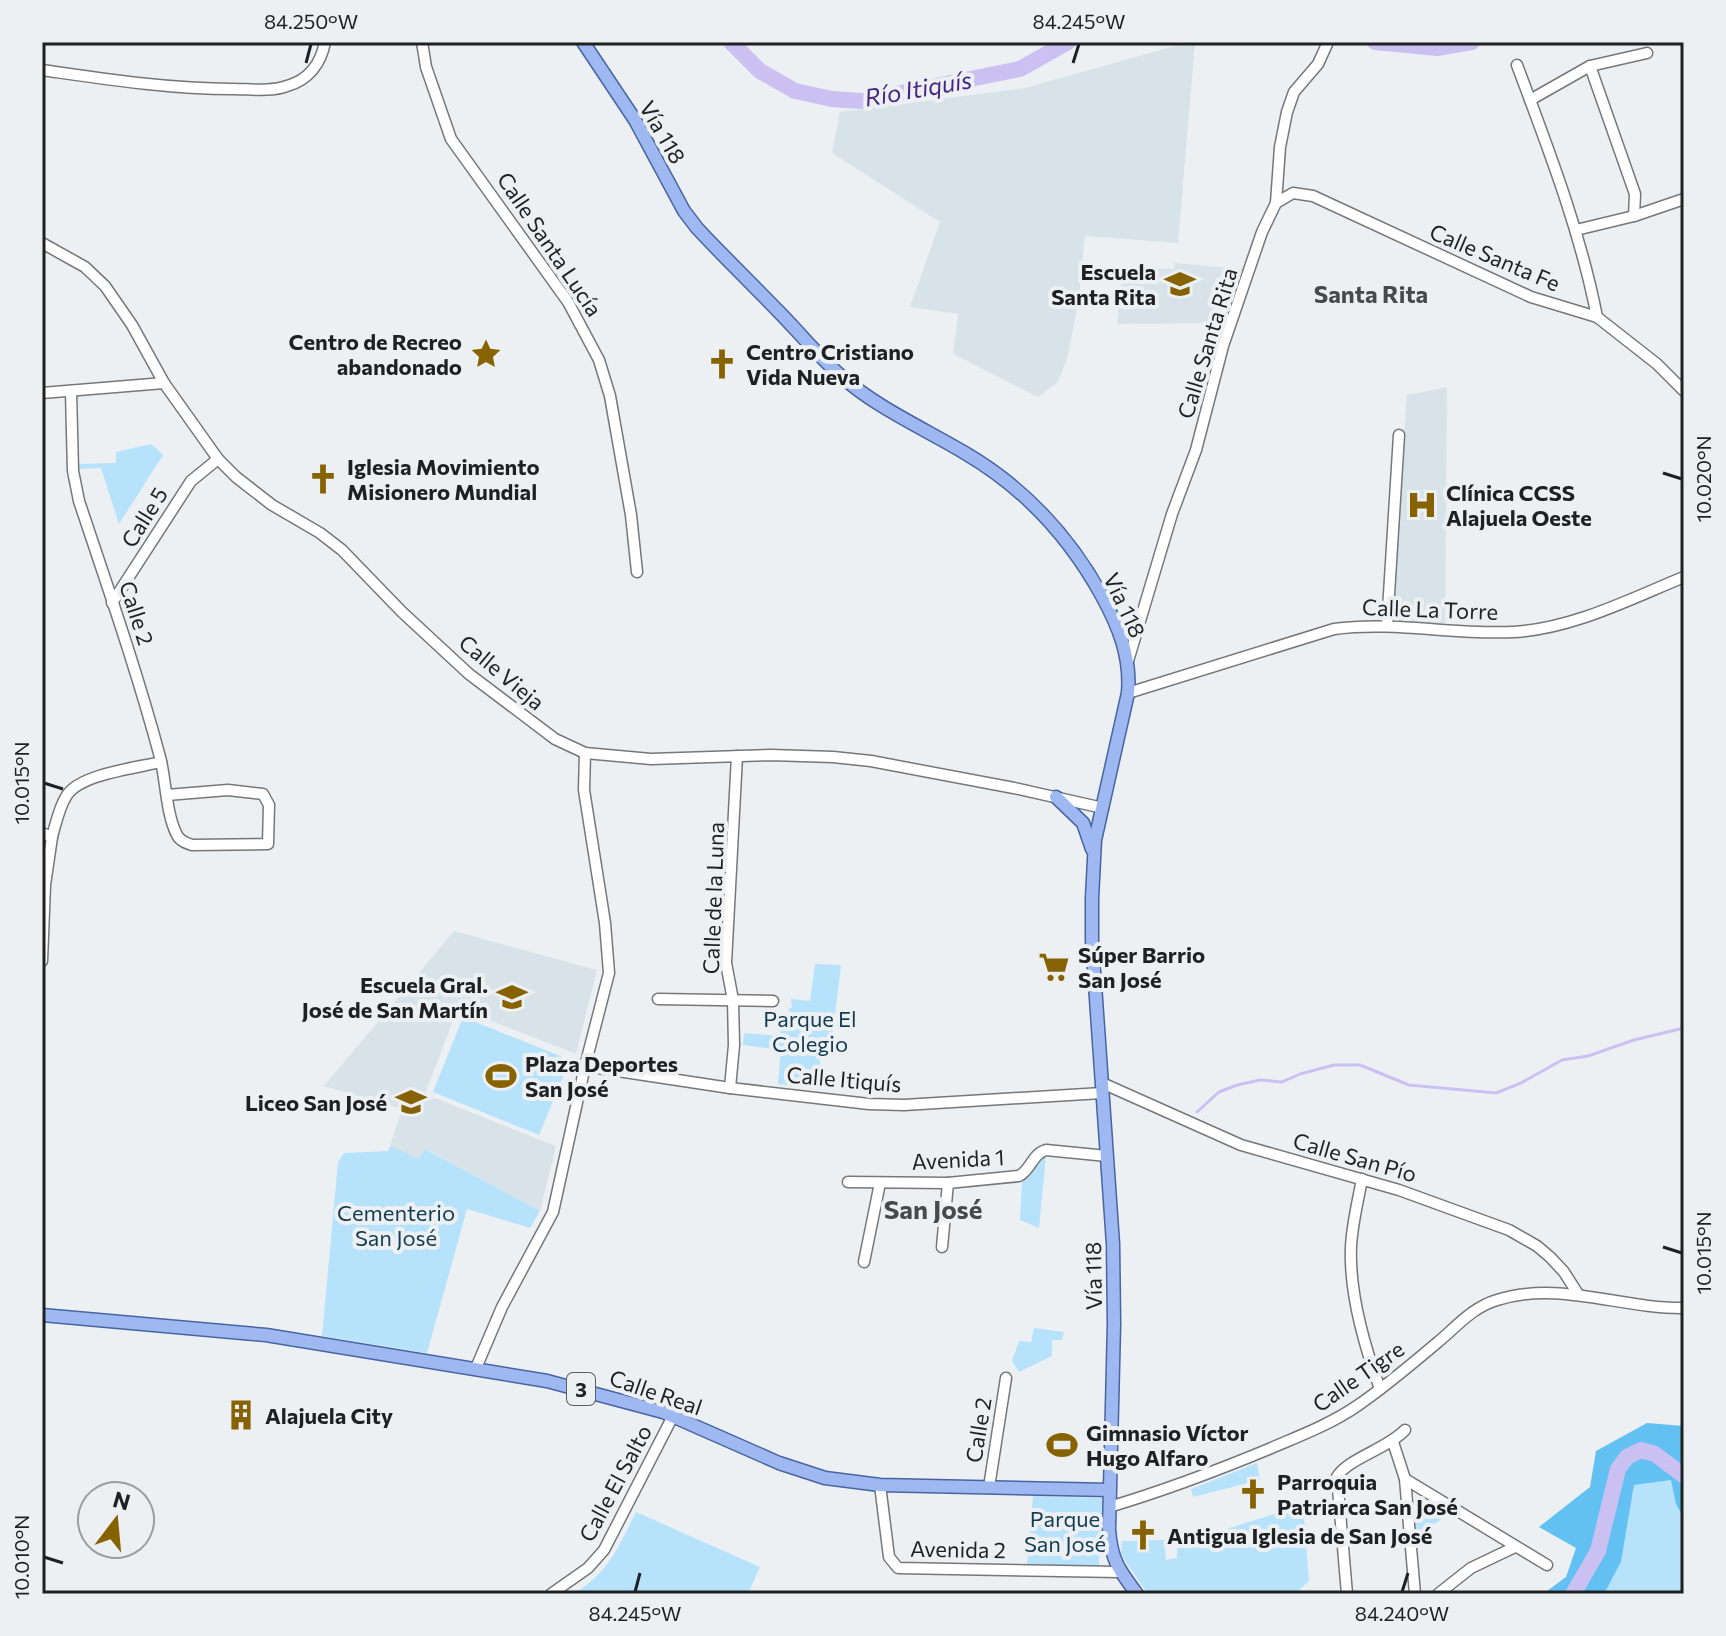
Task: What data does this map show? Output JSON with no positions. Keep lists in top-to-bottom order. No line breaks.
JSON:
{"streets":{"main road":["Vía 118","3","Calle Real"],"street":["Calle Santa Lucía","Calle Santa Fe","Calle Santa Rita","Calle 5","Calle La Torre","Calle 2","Calle Vieja","Calle de la Luna","Calle Itiquís","Calle San Pío","Avenida 1","Calle Tigre","Calle El Salto","Avenida 2"]},"crossings":[["Vía 118","Calle Santa Rita"],["Vía 118","Calle La Torre"],["Vía 118","Calle Vieja"],["Vía 118","Calle Itiquís"],["Vía 118","Calle San Pío"],["Vía 118","Avenida 1"],["Vía 118","Calle Tigre"],["Vía 118","Calle Real"],["Vía 118","Avenida 2"],["Calle Santa Fe","Calle Santa Rita"],["Calle 5","Calle 2"],["Calle 5","Calle Vieja"],["Calle 2","Calle Real"],["Calle Vieja","Calle de la Luna"],["Calle de la Luna","Calle Itiquís"],["Calle Itiquís","Calle San Pío"],["Calle San Pío","Calle Tigre"],["Calle Real","Calle El Salto"],["Calle Real","Avenida 2"]],"districts":["Santa Rita","San José"],"water":["Río Itiquís"],"parks":["Parque El Colegio","Cementerio San José","Parque San José"],"places":{"school or university":["Escuela Santa Rita","Escuela Gral. José de San Martín","Liceo San José"],"place":["Centro de Recreo abandonado"],"church":["Centro Cristiano Vida Nueva","Iglesia Movimiento Misionero Mundial","Parroquia Patriarca San José","Antigua Iglesia de San José"],"hospital":["Clínica CCSS Alajuela Oeste"],"supermarket":["Súper Barrio San José"],"sports":["Plaza Deportes San José","Gimnasio Víctor Hugo Alfaro"],"building":["Alajuela City"]},"north":"top","coordinates":["84.250°W","84.245°W","10.020°N","10.015°N","10.010°N","84.240°W"]}
